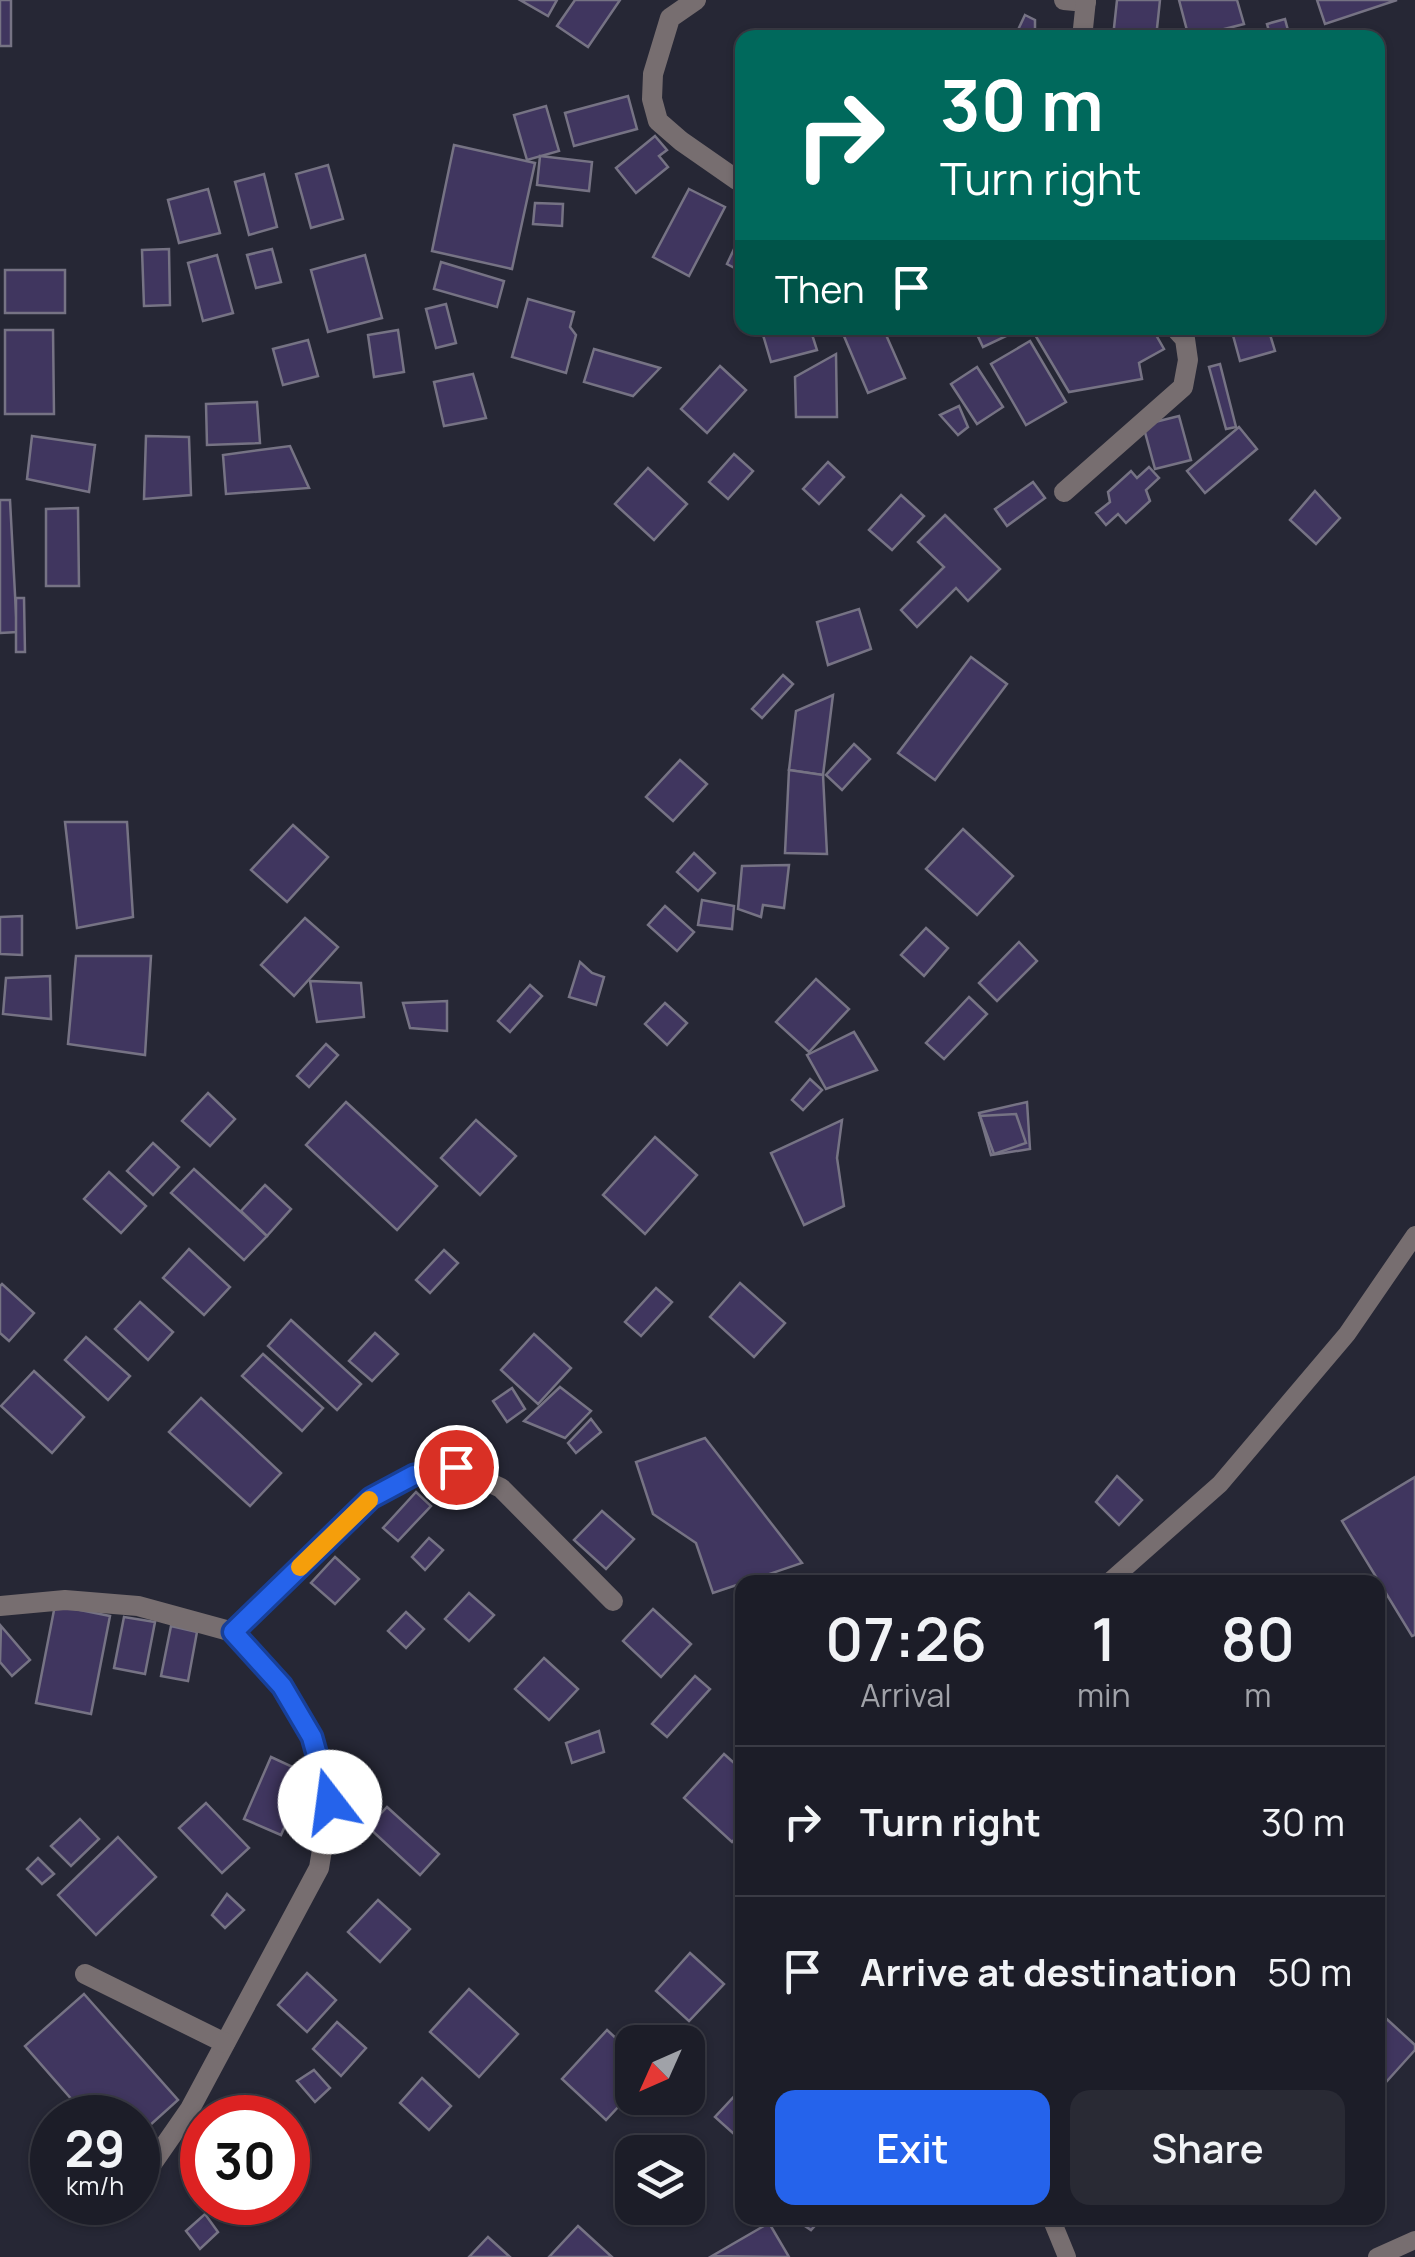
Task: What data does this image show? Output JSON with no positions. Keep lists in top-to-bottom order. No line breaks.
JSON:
{"north":"bottom left","page":{"turn":["30 m","Turn right"],"then":"Then","eta":["07:26","Arrival","1","min","80","m"],"list":[{"name":"Turn right","value":"30 m"},{"name":"Arrive at destination","value":"50 m"}],"buttons":["Exit","Share"],"speed":"29 km/h","limit":"30"}}
